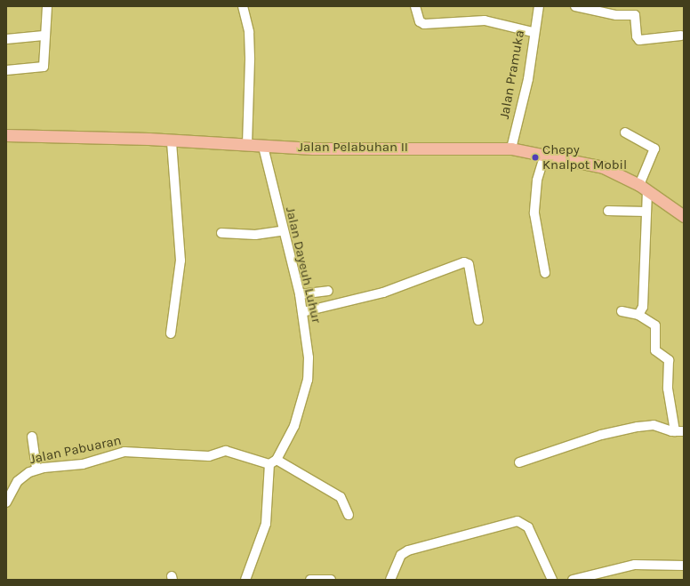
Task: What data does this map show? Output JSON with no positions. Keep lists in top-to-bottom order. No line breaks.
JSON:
{"streets":{"main road":["Jalan Pelabuhan II"],"street":["Jalan Pramuka","Jalan Dayeuh Luhur","Jalan Pabuaran"]},"crossings":[["Jalan Pramuka","Jalan Pelabuhan II"],["Jalan Pelabuhan II","Jalan Dayeuh Luhur"],["Jalan Dayeuh Luhur","Jalan Pabuaran"]],"places":["Chepy Knalpot Mobil"]}
